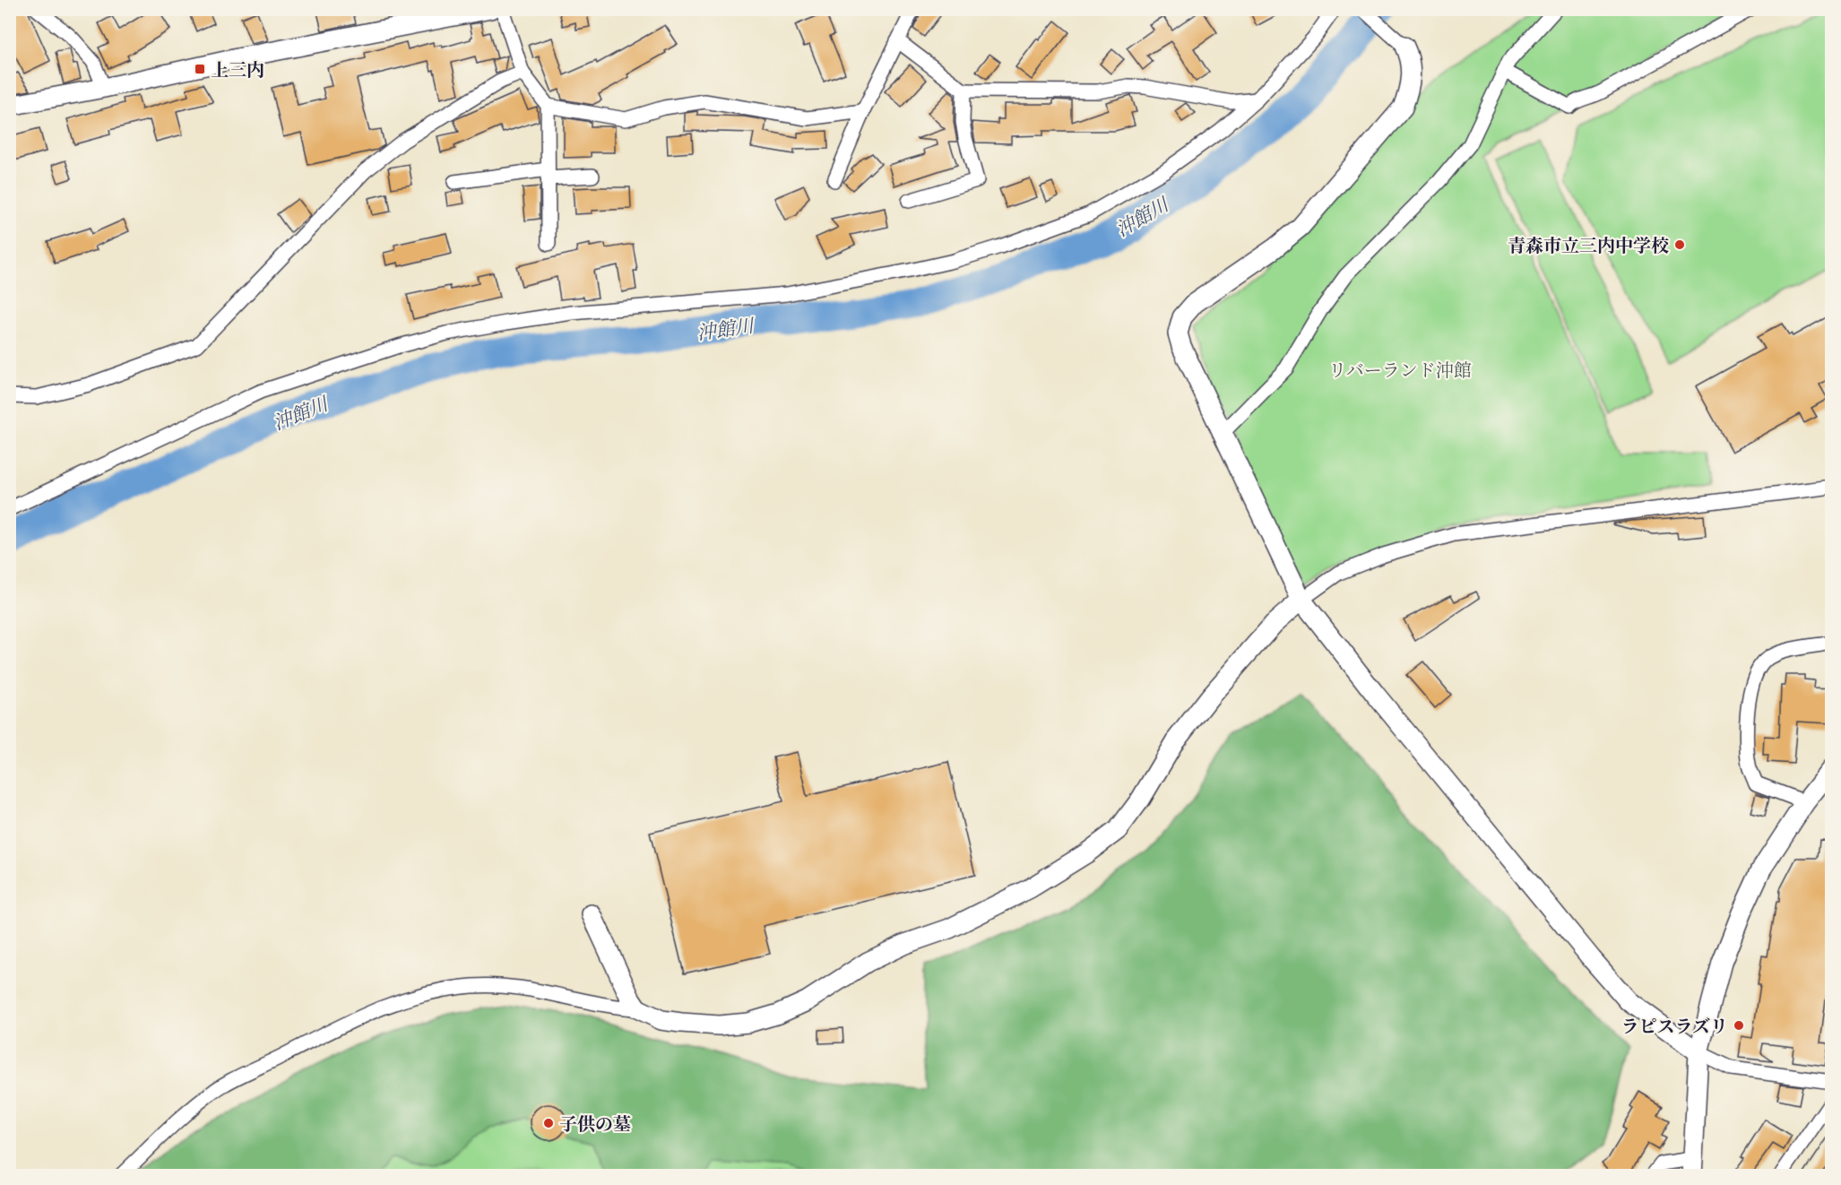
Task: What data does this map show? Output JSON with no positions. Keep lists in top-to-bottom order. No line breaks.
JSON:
{"water":["沖館川"],"parks":["リバーランド沖館"],"places":{"transit":["上三内"],"other":["青森市立三内中学校","ラピスラズリ","子供の墓"]}}
